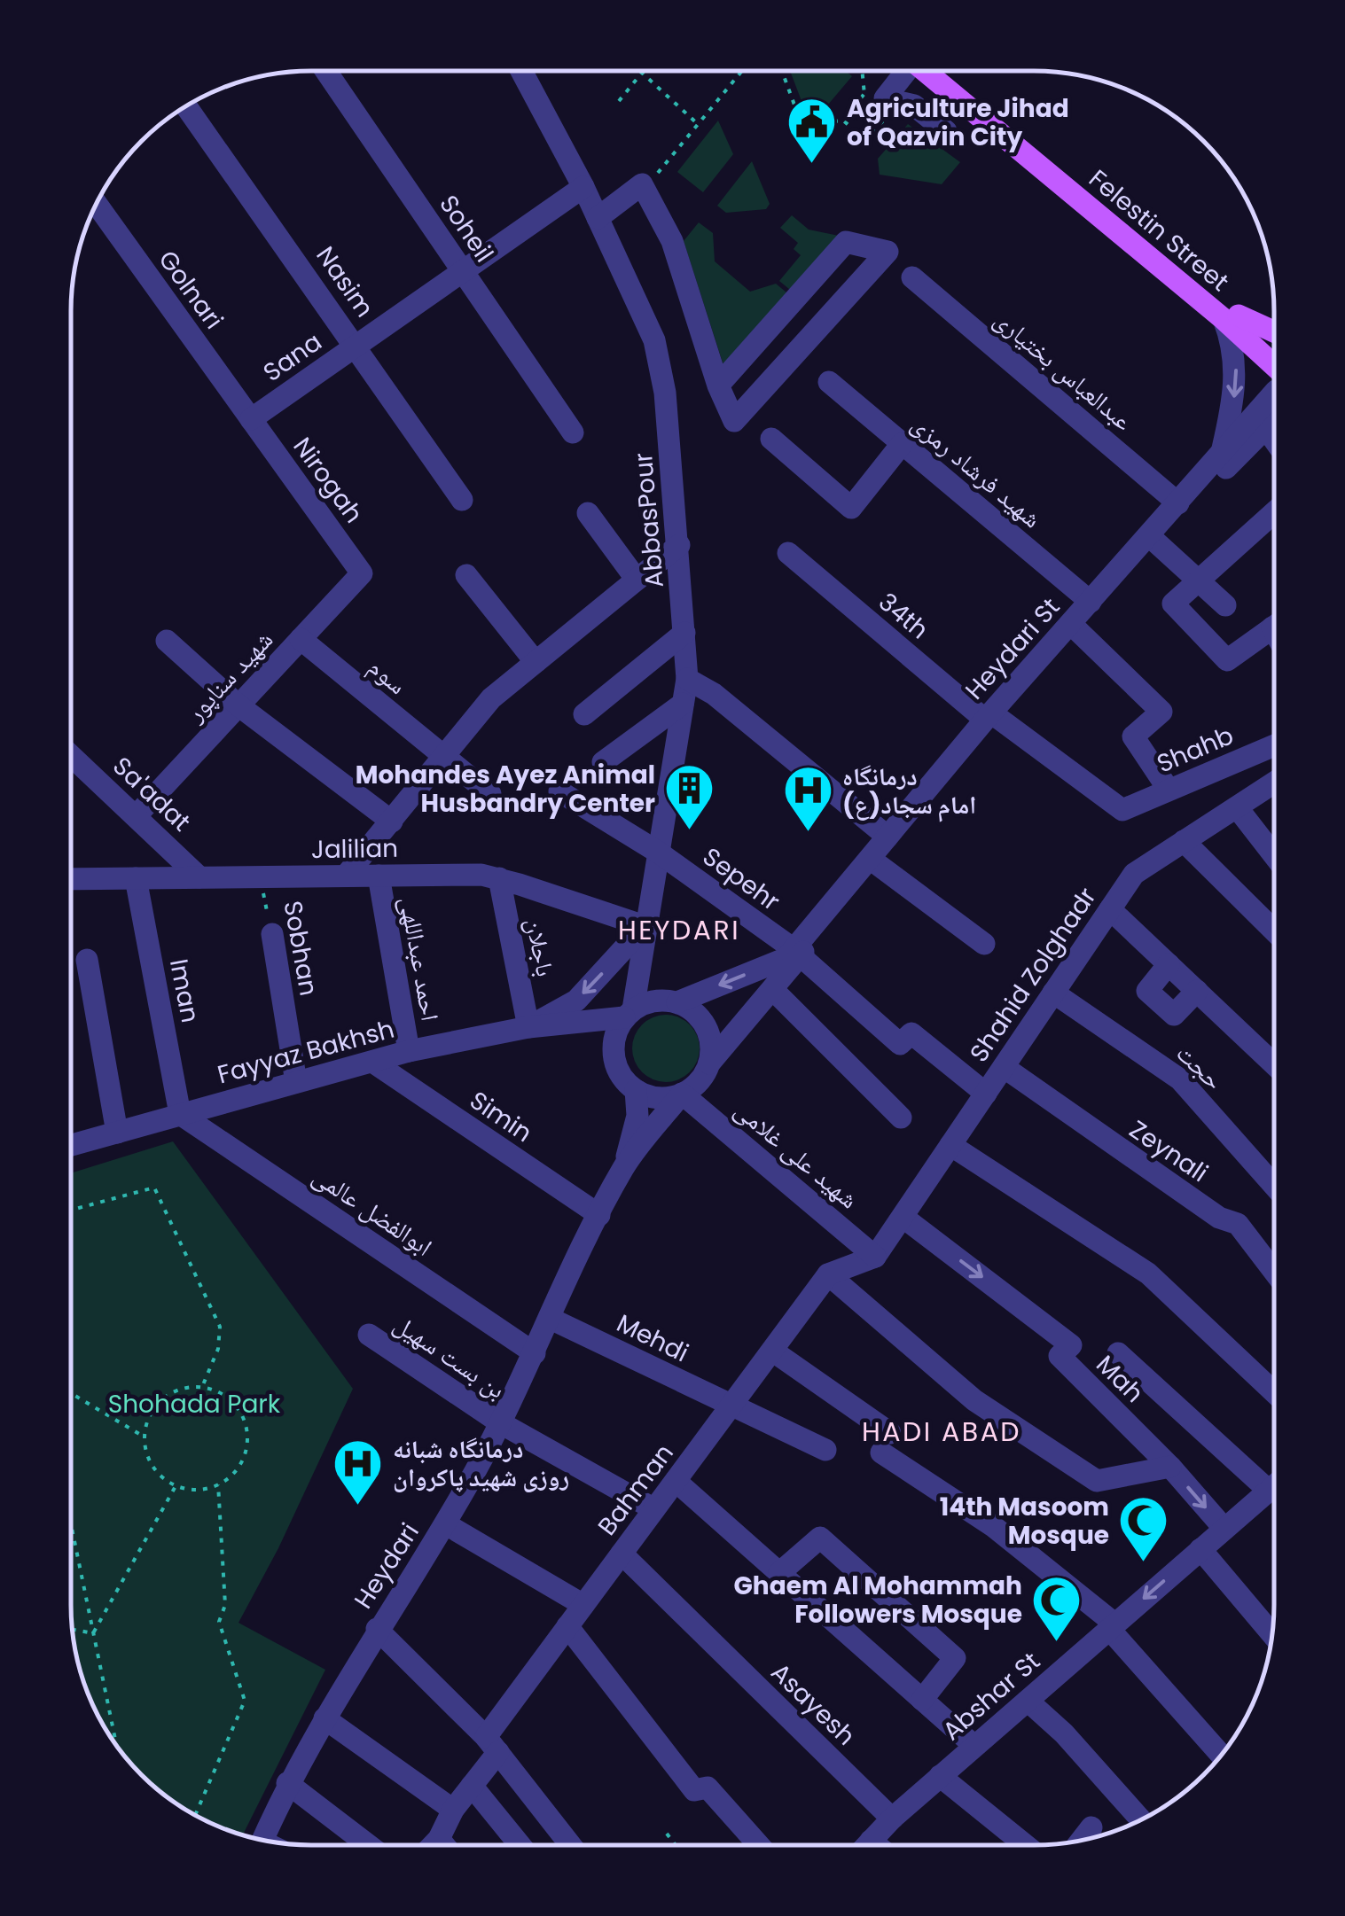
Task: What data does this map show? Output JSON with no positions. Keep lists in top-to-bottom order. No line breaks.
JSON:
{"streets":{"main road":["Felestin Street"],"street":["Soheil","Nasim","Golnari","Sana","عبدالعباس بختیاری","شهید فرشاد رمزی","Nirogah","AbbasPour","34th","Heydari St","شهید سناپور","سوم","Shahb","Sa'adat","Jalilian","Sepehr","باجلان","Sobhan","احمد عبداللهی","Shahid Zolghadr","Iman","Fayyaz Bakhsh","حجت","Simin","Zeynali","شهید علی غلامی","ابوالفضل عالمی","Mehdi","بن بست سهیل","Mah","Bahman","Heydari","Abshar St","Asayesh"]},"crossings":[["Soheil","Sana"],["Nasim","Sana"],["Golnari","Sana"],["Golnari","Nirogah"],["Sana","Nirogah"],["Sana","AbbasPour"],["عبدالعباس بختیاری","Heydari St"],["شهید فرشاد رمزی","Heydari St"],["Nirogah","شهید سناپور"],["AbbasPour","Jalilian"],["AbbasPour","Sepehr"],["AbbasPour","Fayyaz Bakhsh"],["AbbasPour","شهید علی غلامی"],["34th","Heydari St"],["34th","Shahb"],["Heydari St","Sepehr"],["شهید سناپور","سوم"],["شهید سناپور","Sa'adat"],["Sa'adat","Jalilian"],["Jalilian","باجلان"],["Jalilian","Sobhan"],["Jalilian","احمد عبداللهی"],["Jalilian","Iman"],["Sepehr","Shahid Zolghadr"],["باجلان","Fayyaz Bakhsh"],["Sobhan","Fayyaz Bakhsh"],["احمد عبداللهی","Fayyaz Bakhsh"],["Shahid Zolghadr","حجت"],["Shahid Zolghadr","Zeynali"],["Shahid Zolghadr","شهید علی غلامی"],["Shahid Zolghadr","Mah"],["Iman","Fayyaz Bakhsh"],["Iman","ابوالفضل عالمی"],["Fayyaz Bakhsh","Simin"],["Fayyaz Bakhsh","شهید علی غلامی"],["Fayyaz Bakhsh","ابوالفضل عالمی"],["Simin","Heydari"],["ابوالفضل عالمی","Heydari"],["Mehdi","Bahman"],["Mehdi","Heydari"],["بن بست سهیل","Bahman"],["بن بست سهیل","Heydari"],["Mah","Abshar St"],["Bahman","Asayesh"],["Abshar St","Asayesh"]],"districts":["HEYDARI","HADI ABAD"],"parks":["Shohada Park"],"places":{"public building":["Agriculture Jihad of Qazvin City"],"building":["Mohandes Ayez Animal Husbandry Center"],"hospital":["درمانگاه امام سجاد(ع)","درمانگاه شبانه روزی شهید پاکروان"],"mosque":["14th Masoom Mosque","Ghaem Al Mohammah Followers Mosque"]}}
